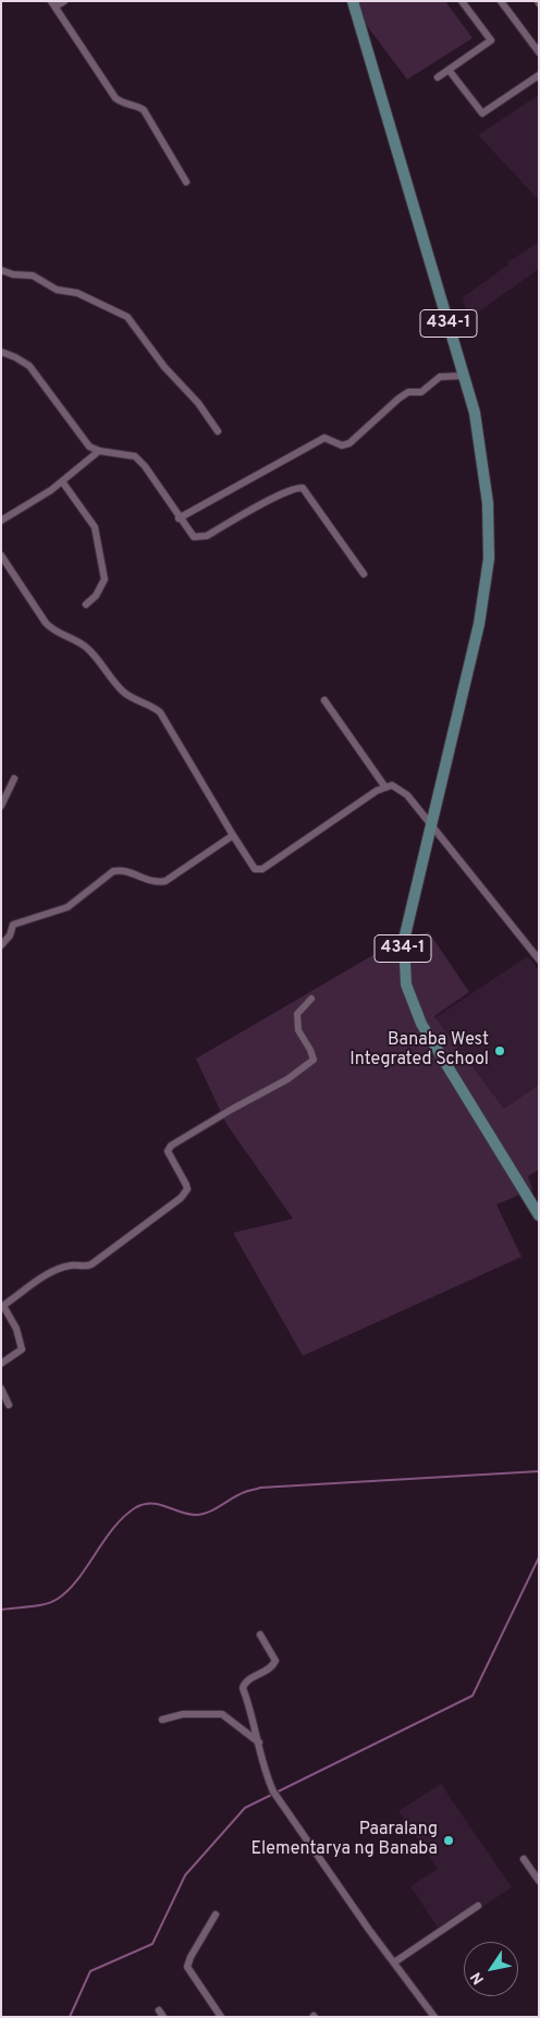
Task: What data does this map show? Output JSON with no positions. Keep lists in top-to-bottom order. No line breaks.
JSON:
{"streets":{"main road":["434-1"]},"places":["Banaba West Integrated School","Paaralang Elementarya ng Banaba"],"north":"bottom left"}
